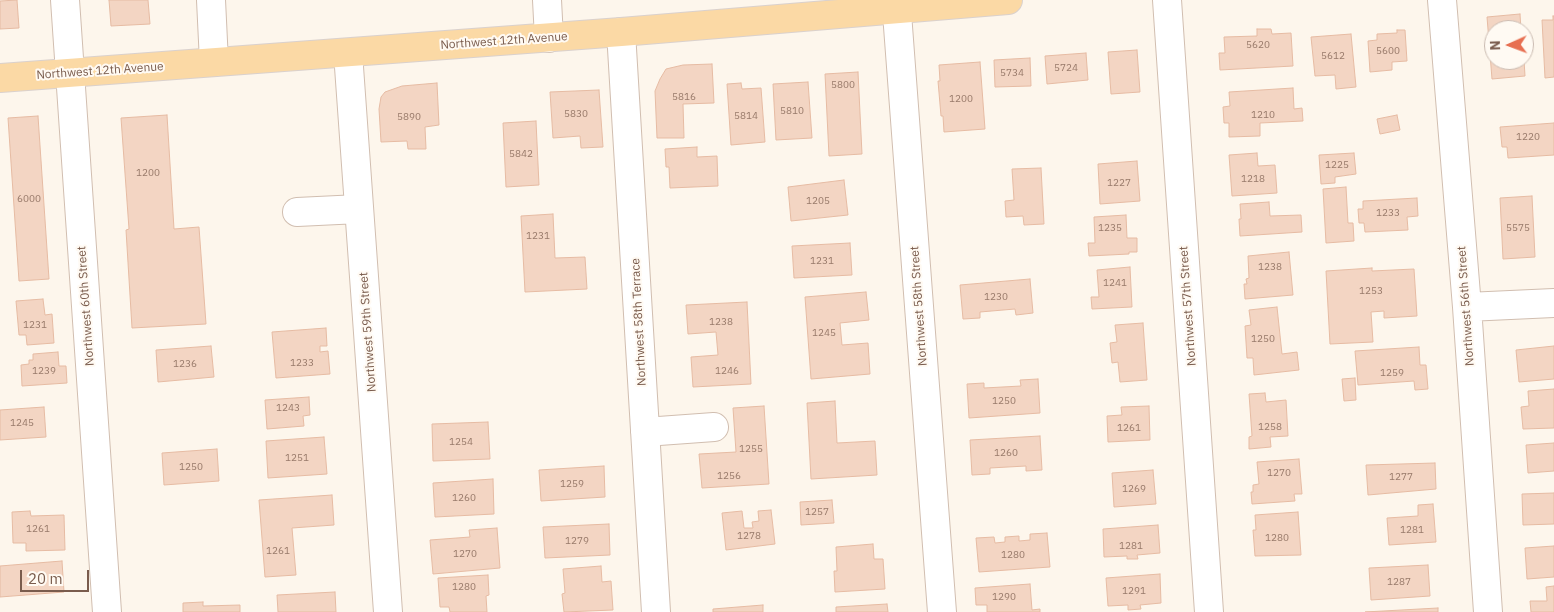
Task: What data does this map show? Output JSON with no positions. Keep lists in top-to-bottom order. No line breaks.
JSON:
{"streets":{"main road":["Northwest 12th Avenue"],"street":["Northwest 60th Street","Northwest 58th Street","Northwest 57th Street","Northwest 56th Street","Northwest 58th Terrace","Northwest 59th Street"]},"crossings":[["Northwest 12th Avenue","Northwest 60th Street"],["Northwest 12th Avenue","Northwest 58th Street"],["Northwest 12th Avenue","Northwest 58th Terrace"],["Northwest 12th Avenue","Northwest 59th Street"]],"house_numbers":["5620","5600","5612","5724","5734","5800","5816","1200","5810","5830","1210","5814","5890","1220","5842","1225","1200","1218","1227","6000","1205","1233","1235","5575","1231","1231","1238","1241","1253","1230","1238","1231","1245","1250","1233","1236","1239","1246","1259","1250","1243","1245","1258","1261","1254","1255","1260","1251","1250","1270","1256","1277","1259","1269","1260","1257","1261","1281","1278","1280","1279","1281","1261","1270","1280","1287","1280","1291","1290"],"scale_bar":"20 m","north":"left"}
